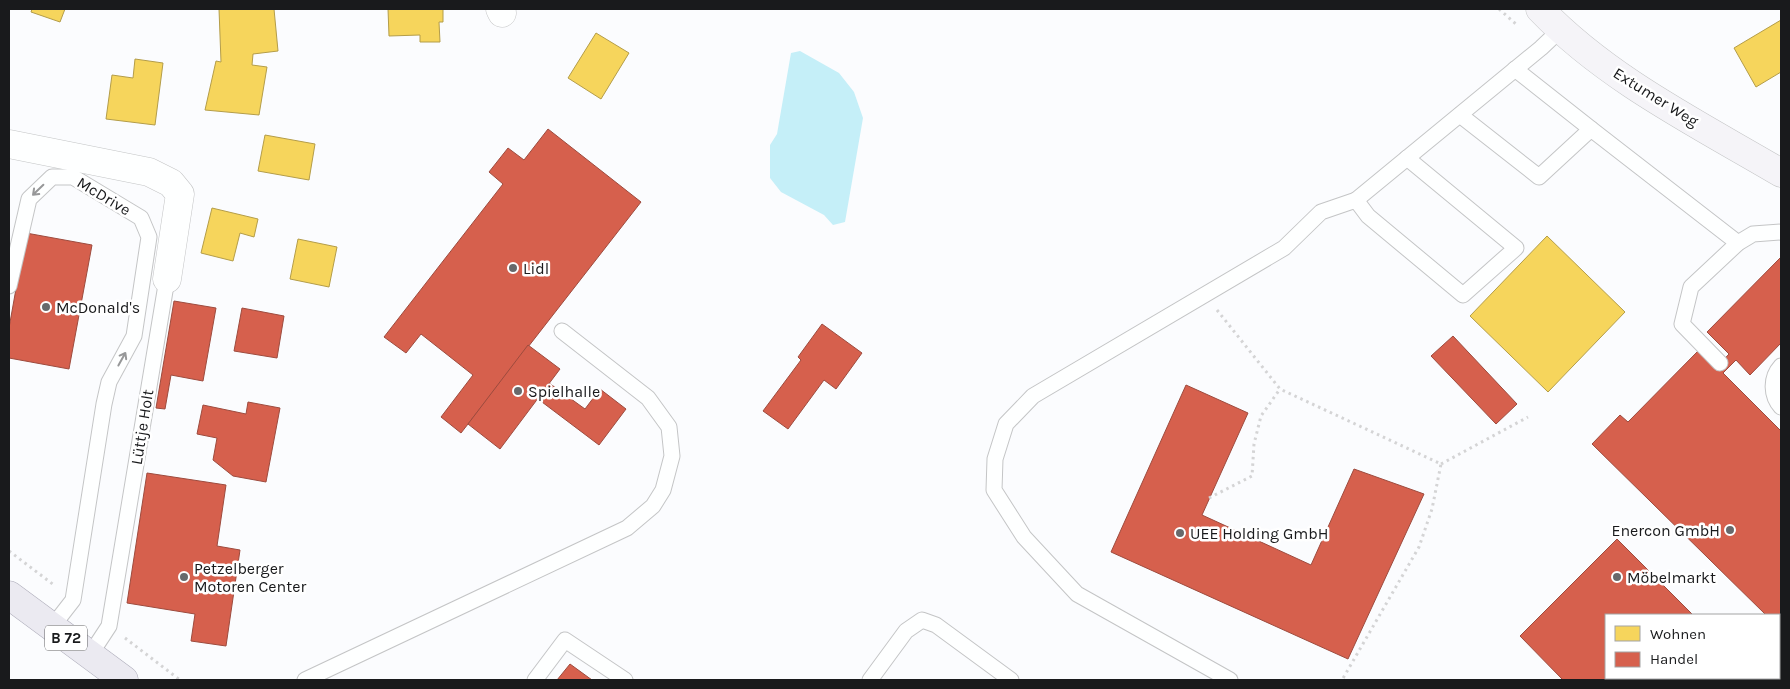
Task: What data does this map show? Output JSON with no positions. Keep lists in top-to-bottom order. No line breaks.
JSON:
{"streets":{"main road":["B 72"],"street":["Extumer Weg","Lüttje Holt"],"lane":["McDrive"]},"crossings":[["McDrive","B 72"],["Lüttje Holt","B 72"]],"places":["Lidl","McDonald's","Spielhalle","Enercon GmbH","UEE Holding GmbH","Petzelberger Motoren Center","Möbelmarkt"],"legend":["Wohnen","Handel"]}
